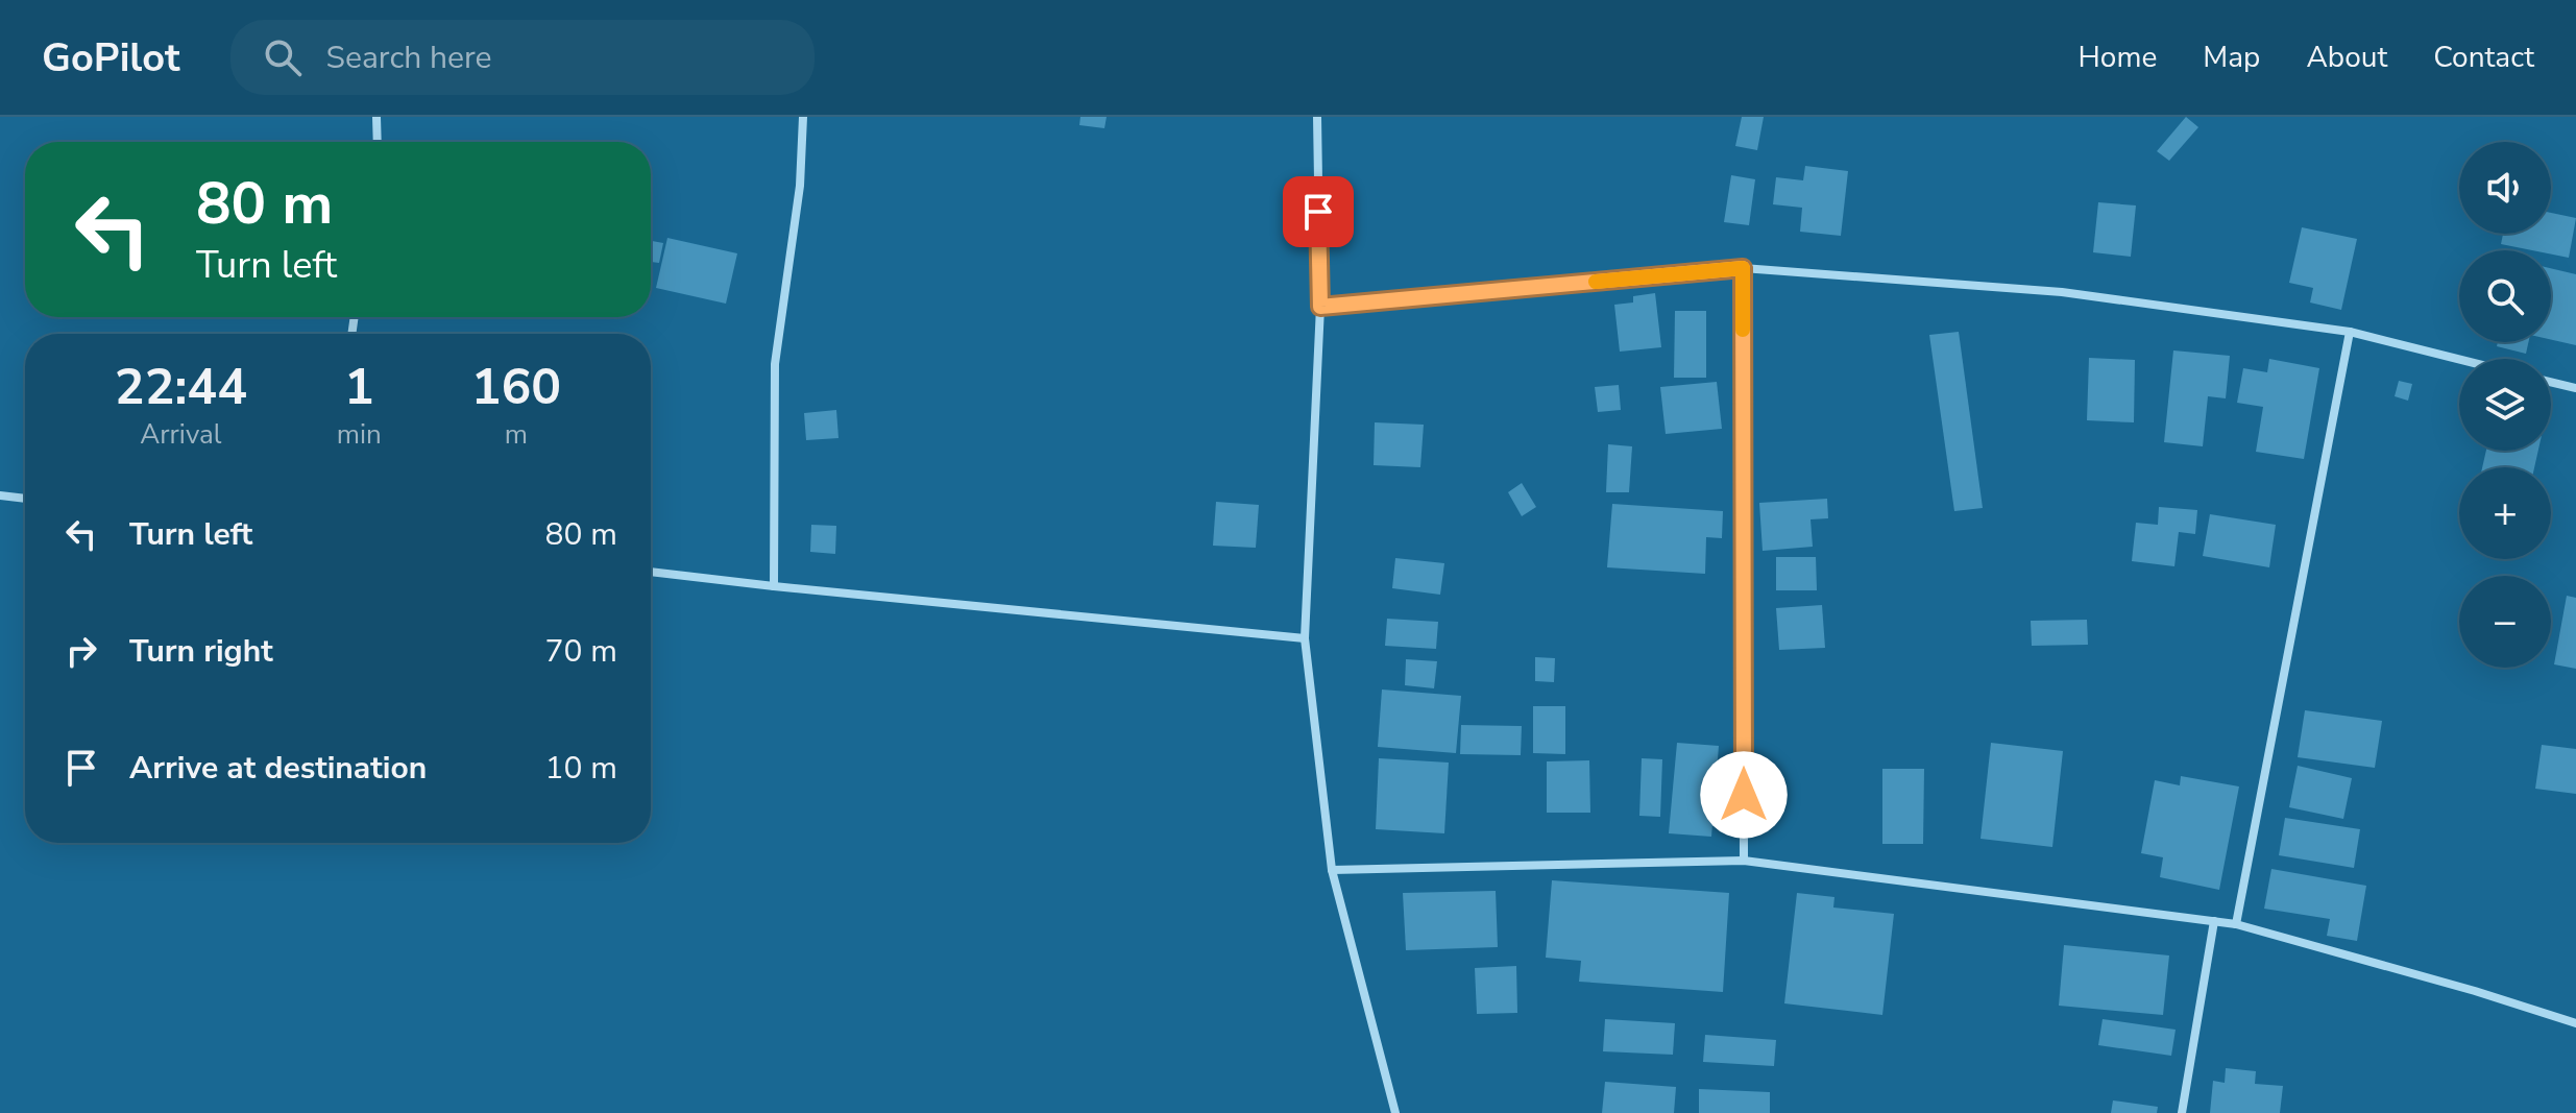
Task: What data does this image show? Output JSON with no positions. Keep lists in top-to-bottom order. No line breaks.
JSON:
{"page":{"header":"GoPilot","search":"Search here","nav":["Home","Map","About","Contact"],"map_buttons":["+","−"],"turn":["80 m","Turn left"],"eta":["22:44","Arrival","1","min","160","m"],"list":[{"name":"Turn left","value":"80 m"},{"name":"Turn right","value":"70 m"},{"name":"Arrive at destination","value":"10 m"}]}}
